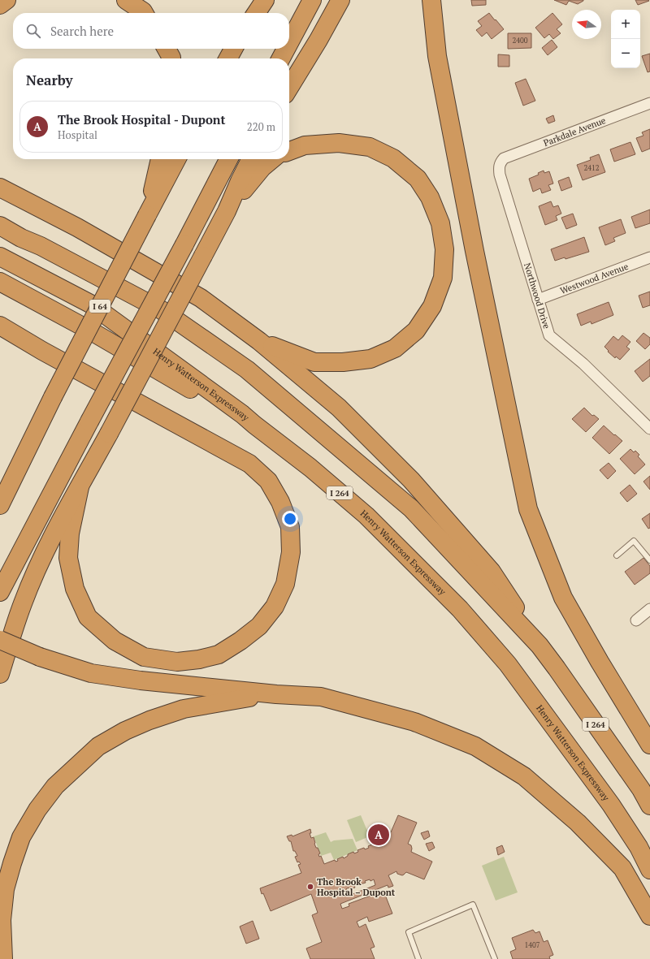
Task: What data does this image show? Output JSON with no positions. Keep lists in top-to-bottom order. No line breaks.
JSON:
{"streets":{"highway":["I 64","Henry Watterson Expressway","I 264"],"street":["Parkdale Avenue","Westwood Avenue","Northwood Drive"]},"crossings":[["Parkdale Avenue","Northwood Drive"],["Westwood Avenue","Northwood Drive"]],"places":["The Brook Hospital – Dupont"],"house_numbers":["2400","2412","1407"],"north":"left","page":{"map_buttons":["+","−"],"search":"Search here","heading":"Nearby","list":[{"mark":"A","name":"The Brook Hospital - Dupont","note":"Hospital","value":"220 m"}],"pins":"A"}}
